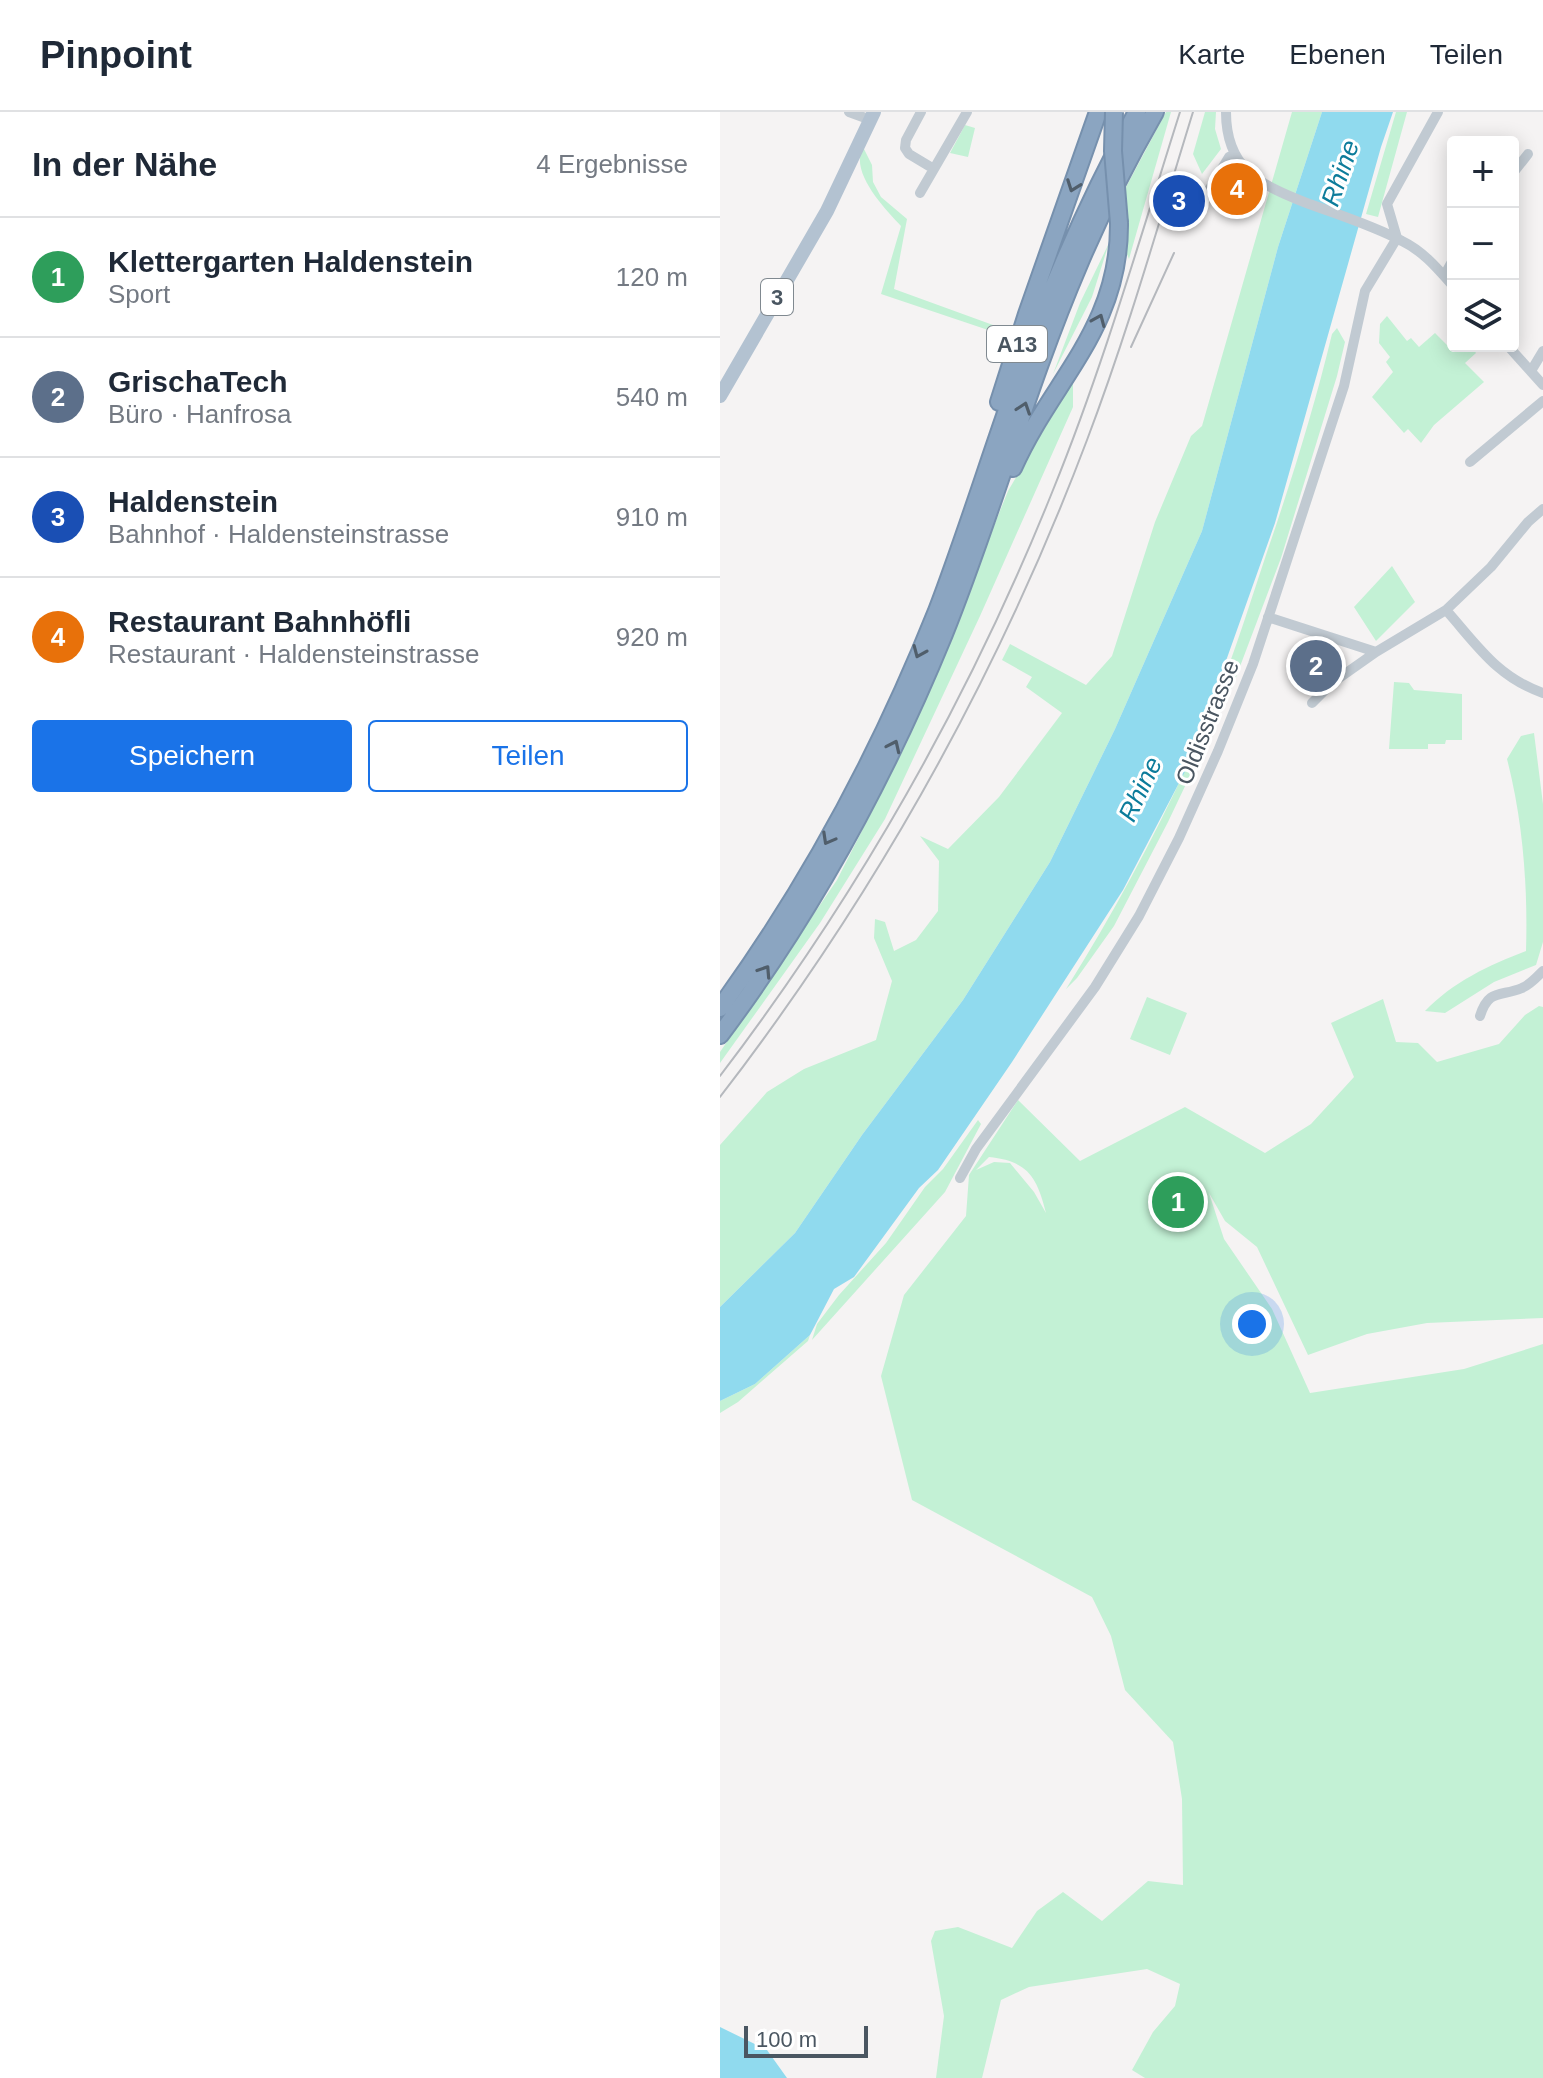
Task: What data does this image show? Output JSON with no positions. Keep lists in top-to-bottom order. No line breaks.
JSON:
{"streets":{"highway":["A13"],"main road":["3"],"street":["Oldisstrasse"]},"water":["Rhine"],"scale_bar":"100 m","page":{"header":"Pinpoint","nav":["Karte","Ebenen","Teilen"],"heading":["In der Nähe","4 Ergebnisse"],"map_buttons":["+","−"],"pins":["4","3","2","1"],"list":[{"mark":"1","name":"Klettergarten Haldenstein","note":"Sport","value":"120 m"},{"mark":"2","name":"GrischaTech","note":"Büro · Hanfrosa","value":"540 m"},{"mark":"3","name":"Haldenstein","note":"Bahnhof · Haldensteinstrasse","value":"910 m"},{"mark":"4","name":"Restaurant Bahnhöfli","note":"Restaurant · Haldensteinstrasse","value":"920 m"}],"buttons":["Speichern","Teilen"],"scale":"100 m"}}
